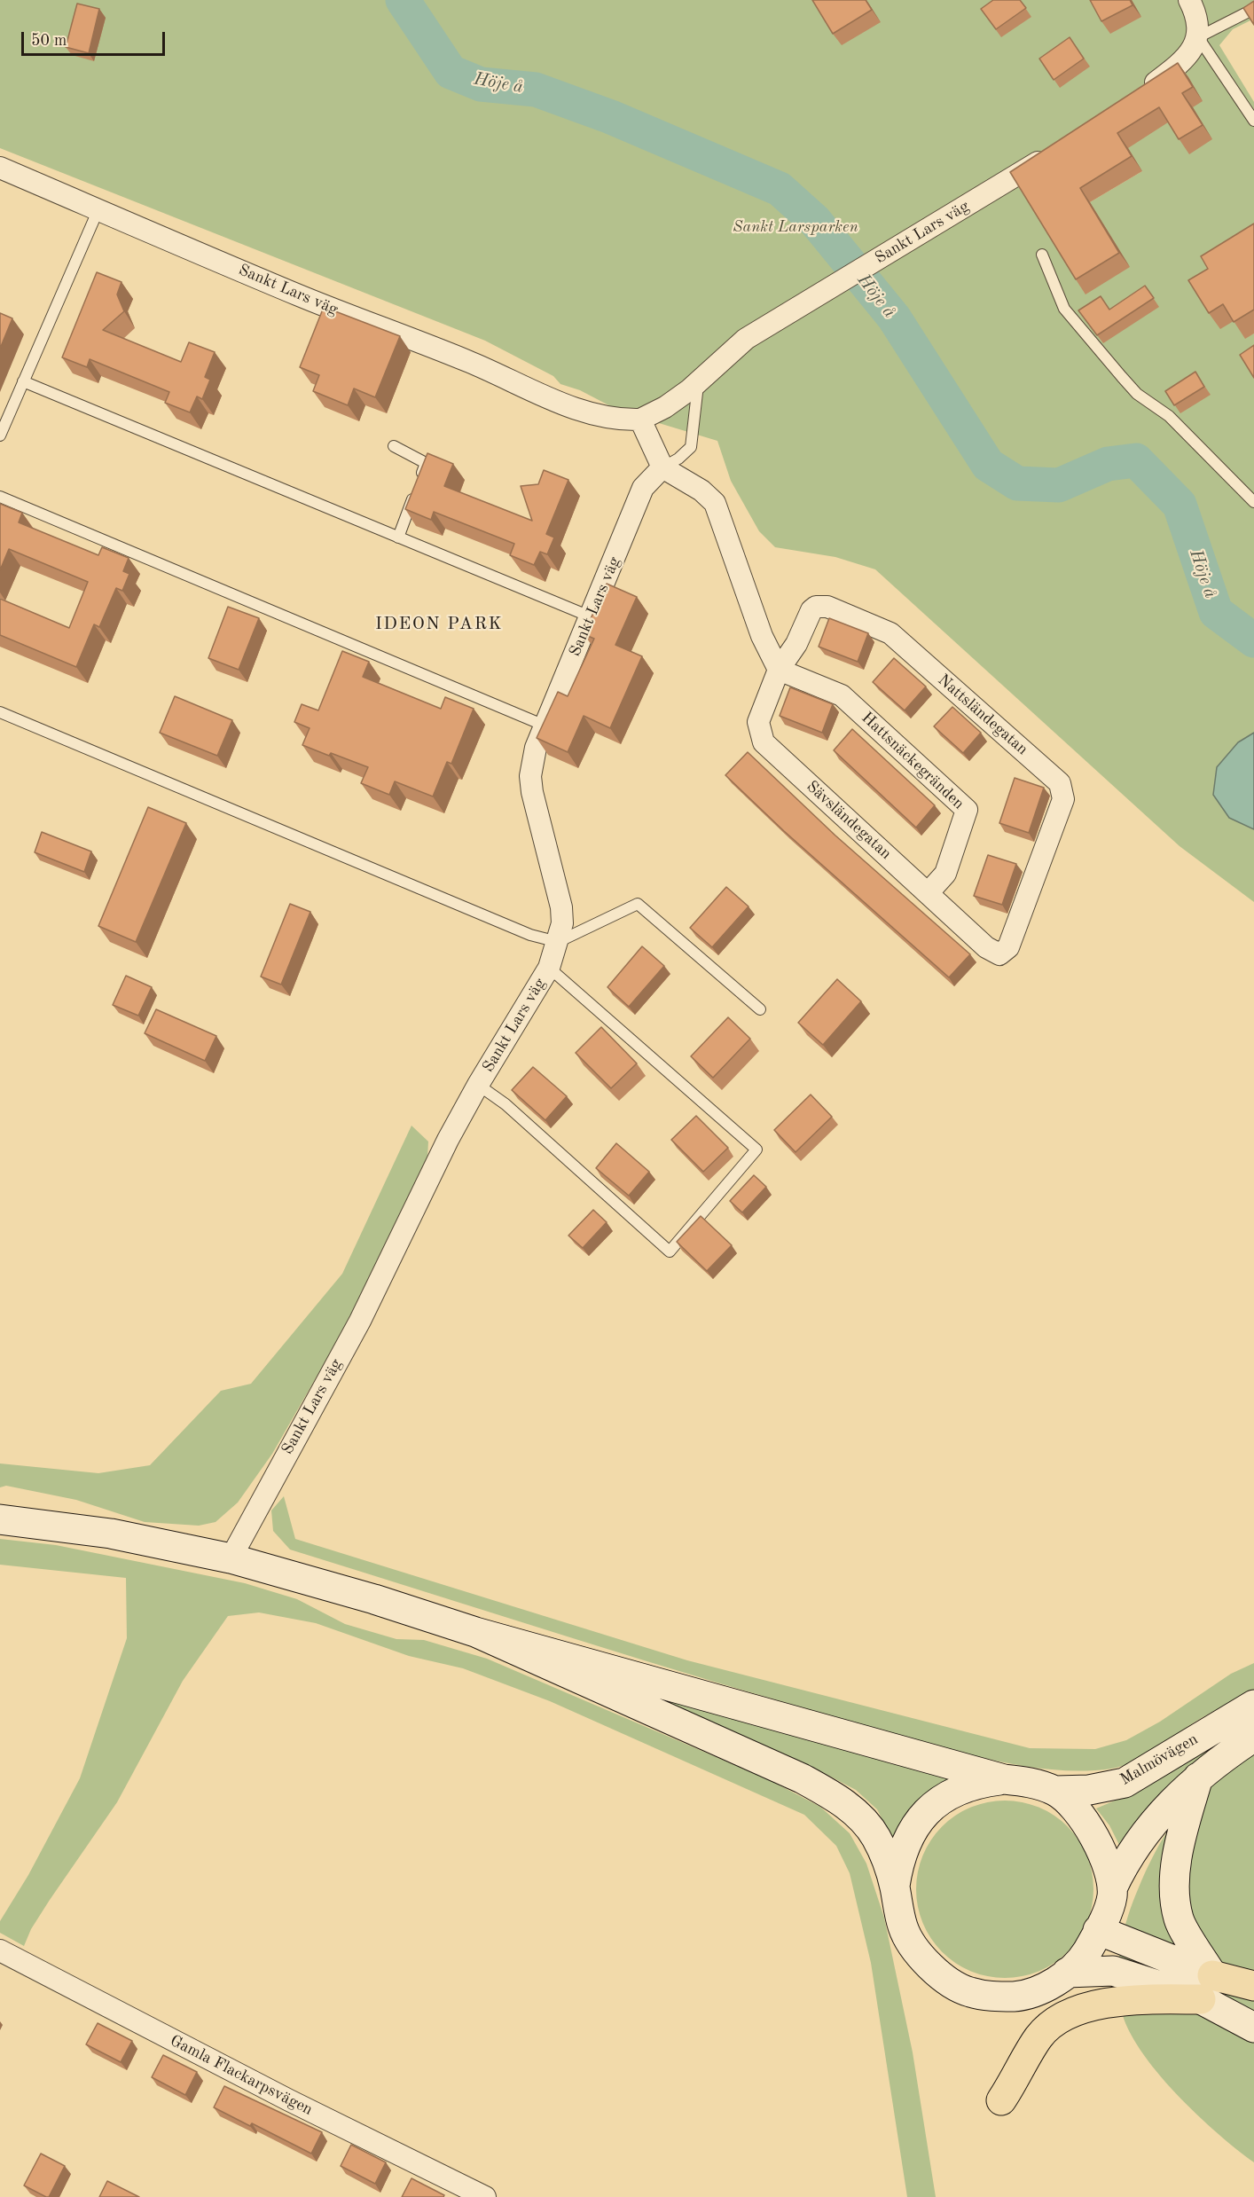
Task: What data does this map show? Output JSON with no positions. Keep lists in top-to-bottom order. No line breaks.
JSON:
{"streets":{"main road":["Malmövägen"],"street":["Sankt Lars väg","Nattsländegatan","Hattsnäckegränden","Sävsländegatan","Gamla Flackarpsvägen"]},"crossings":[["Nattsländegatan","Hattsnäckegränden"],["Nattsländegatan","Sävsländegatan"],["Hattsnäckegränden","Sävsländegatan"]],"districts":["IDEON PARK"],"water":["Höje å"],"parks":["Sankt Larsparken"],"scale_bar":"50 m"}
